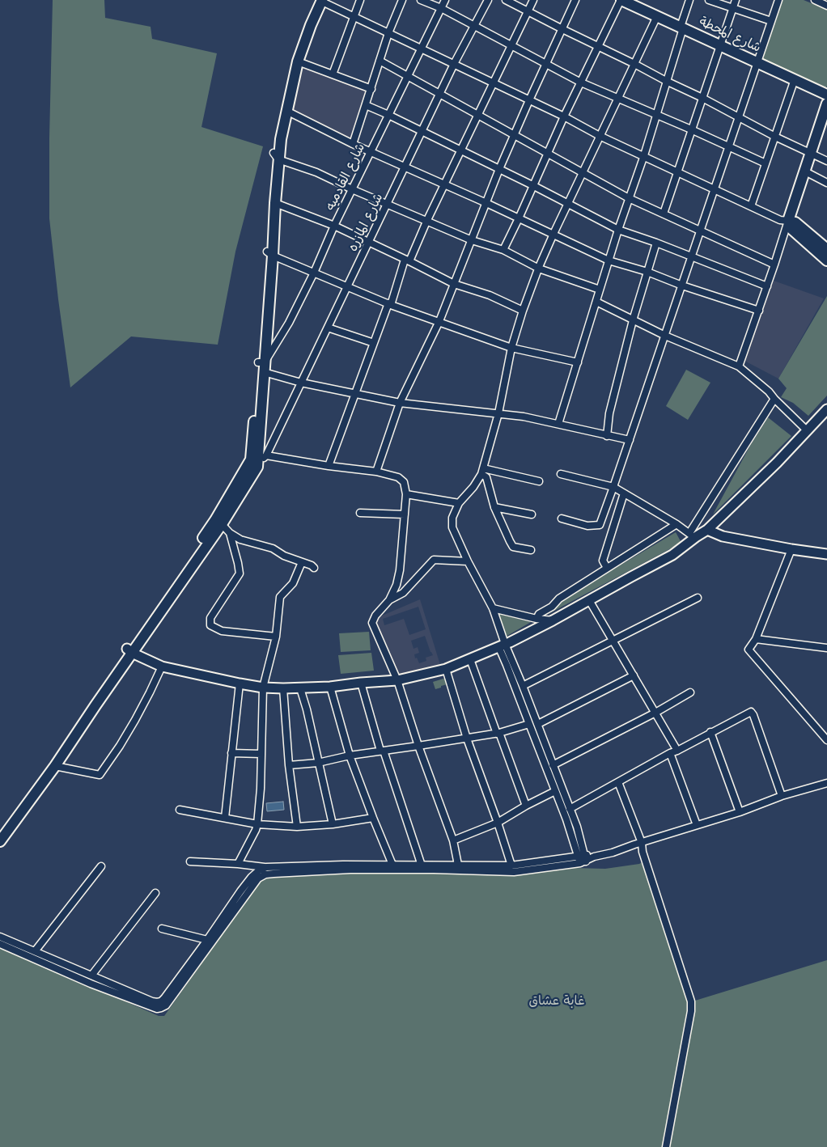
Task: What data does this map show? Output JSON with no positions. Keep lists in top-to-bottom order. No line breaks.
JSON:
{"streets":{"main road":["شارع المحطة"],"street":["شارع القادميه","شارع المازره"]},"parks":["غابة عشاق"]}
